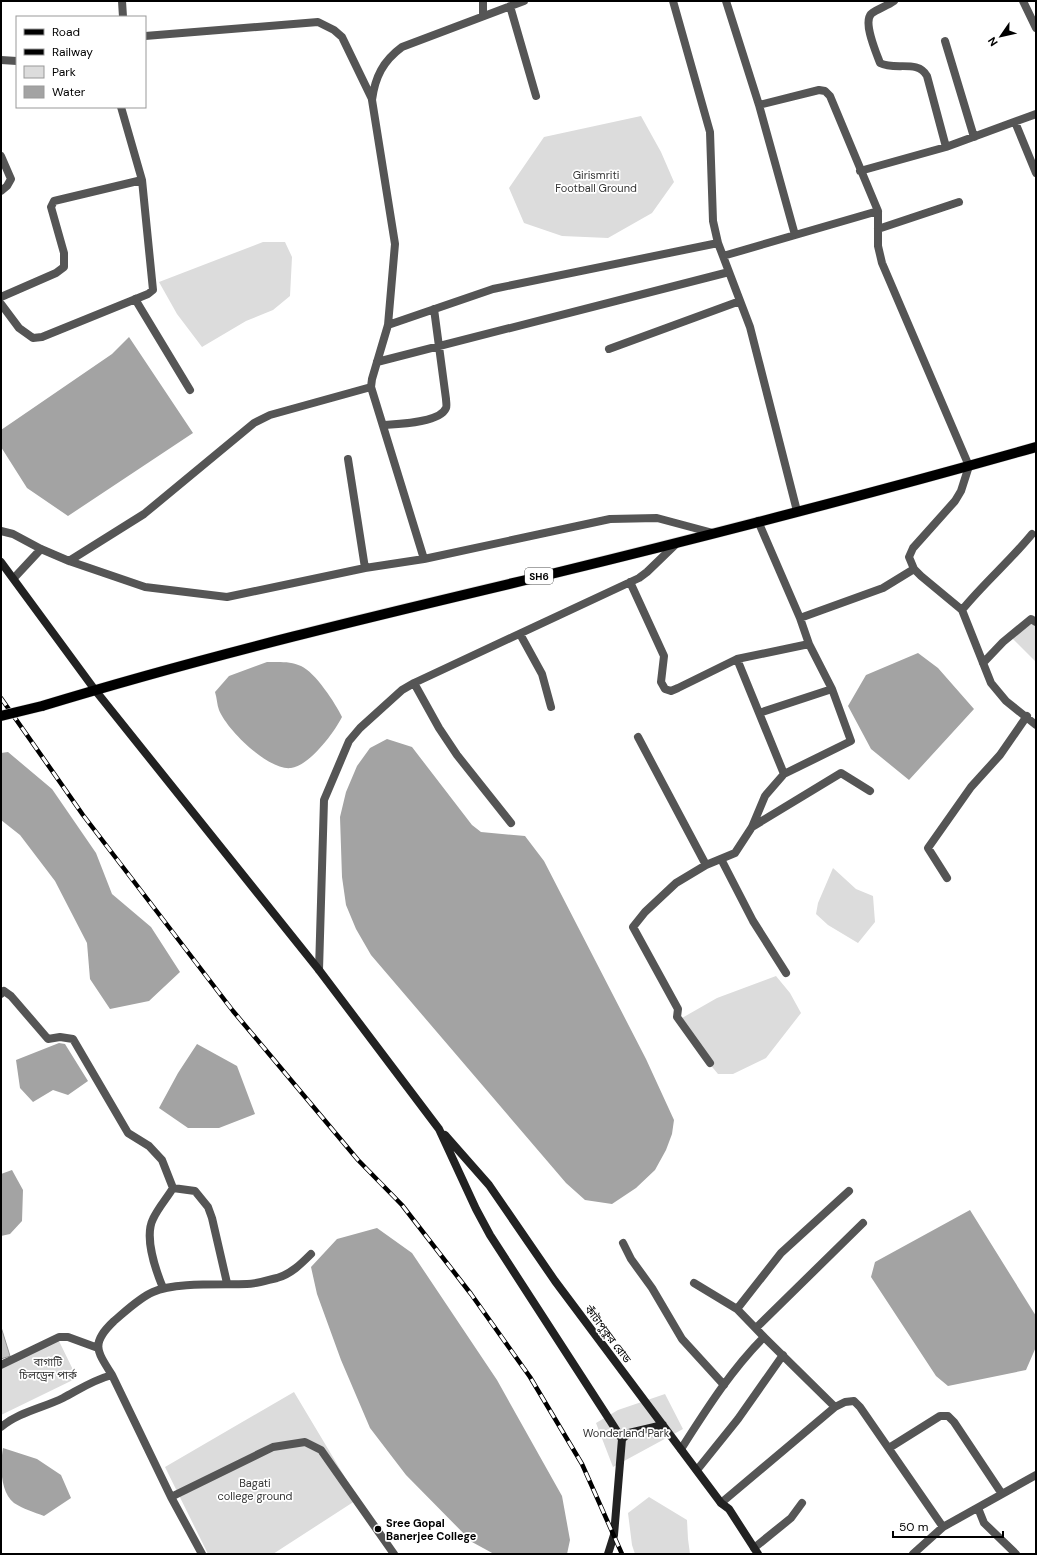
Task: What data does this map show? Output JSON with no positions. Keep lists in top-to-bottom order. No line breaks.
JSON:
{"streets":{"main road":["SH6","কাঁটাপুকুর রোড"]},"parks":["Girismriti Football Ground","বাগাটি চিলড্রেন পার্ক","Wonderland Park","Bagati college ground"],"places":["Sree Gopal Banerjee College"],"legend":["Road","Railway","Park","Water"],"scale_bar":"50 m","north":"bottom left"}
